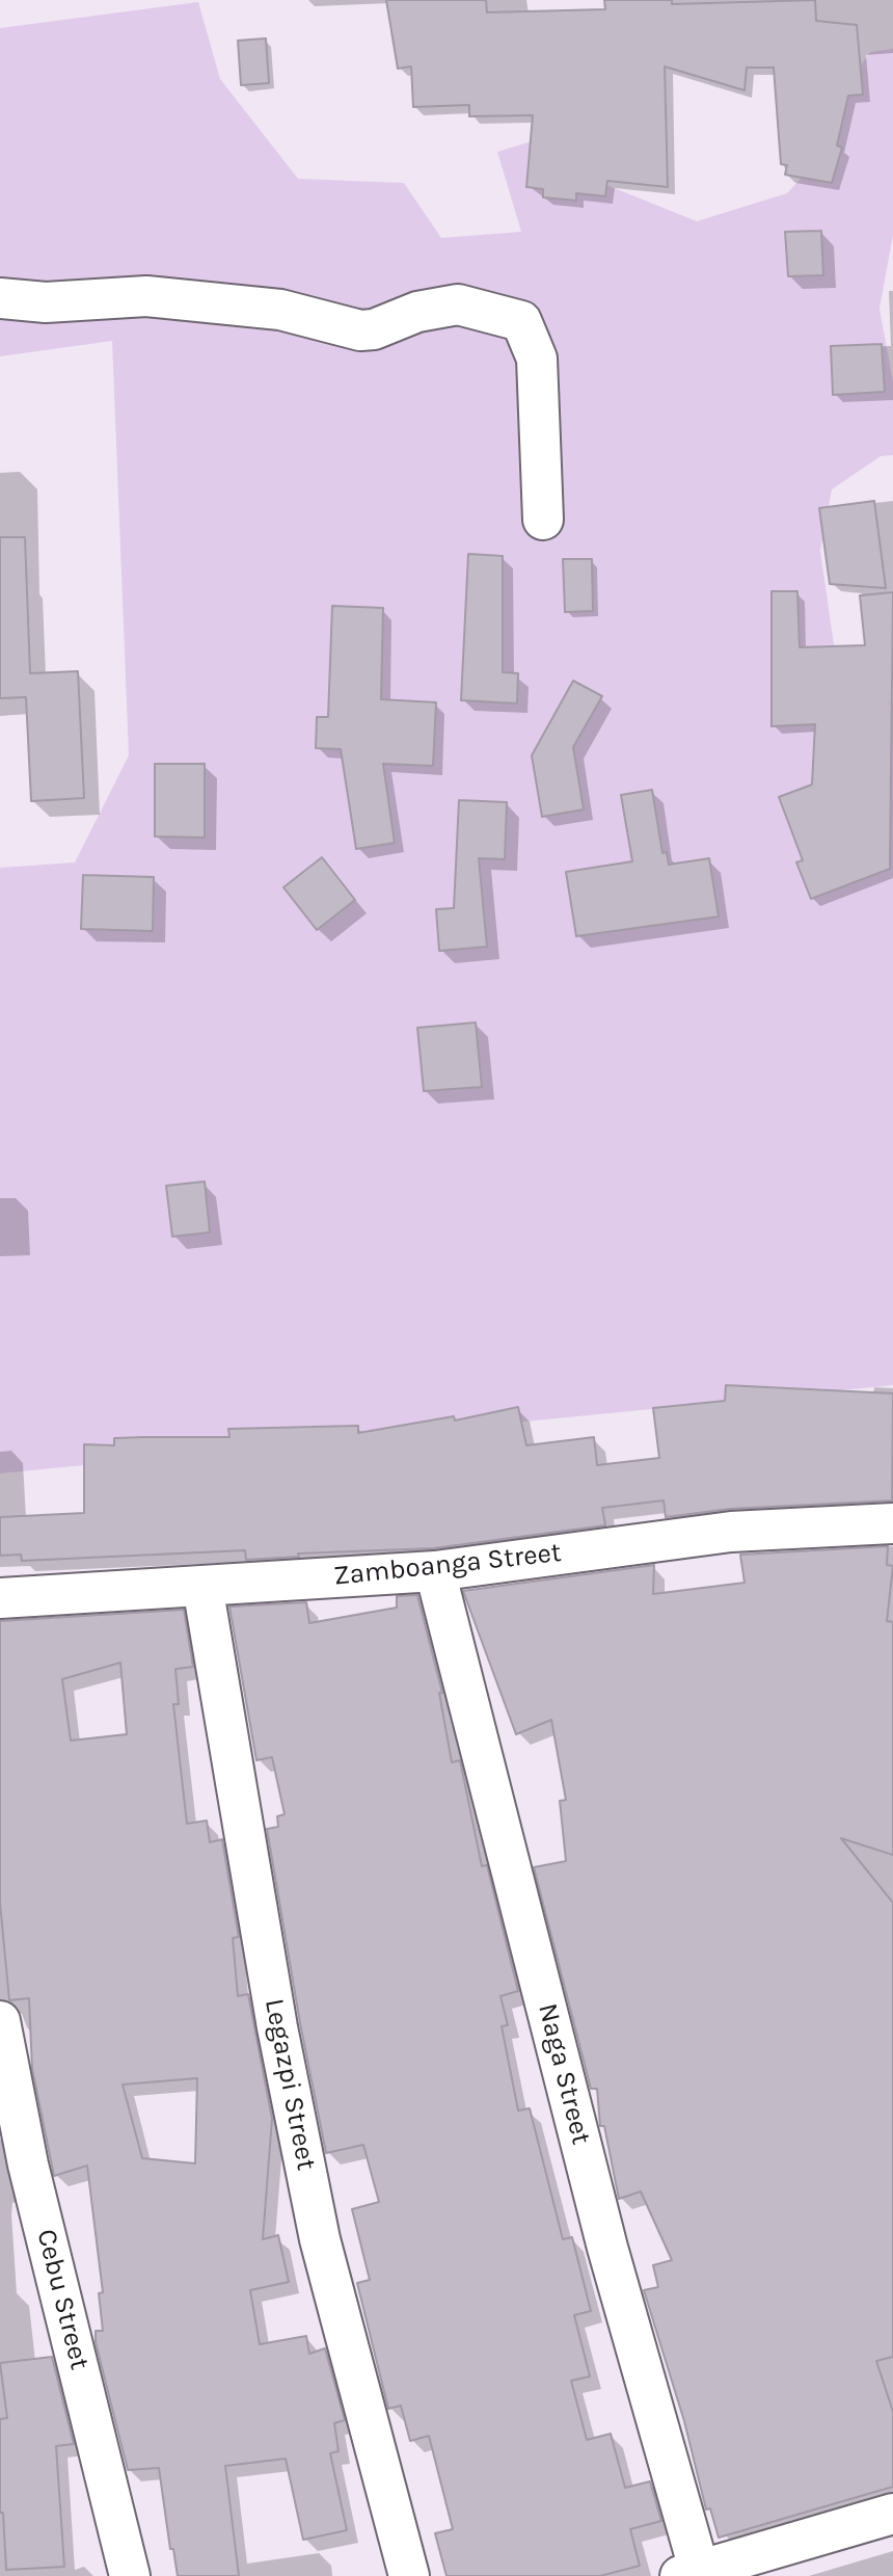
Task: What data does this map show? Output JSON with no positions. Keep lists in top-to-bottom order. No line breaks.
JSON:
{"streets":{"street":["Zamboanga Street","Naga Street","Legazpi Street","Cebu Street"]},"crossings":[["Zamboanga Street","Naga Street"],["Zamboanga Street","Legazpi Street"]]}
